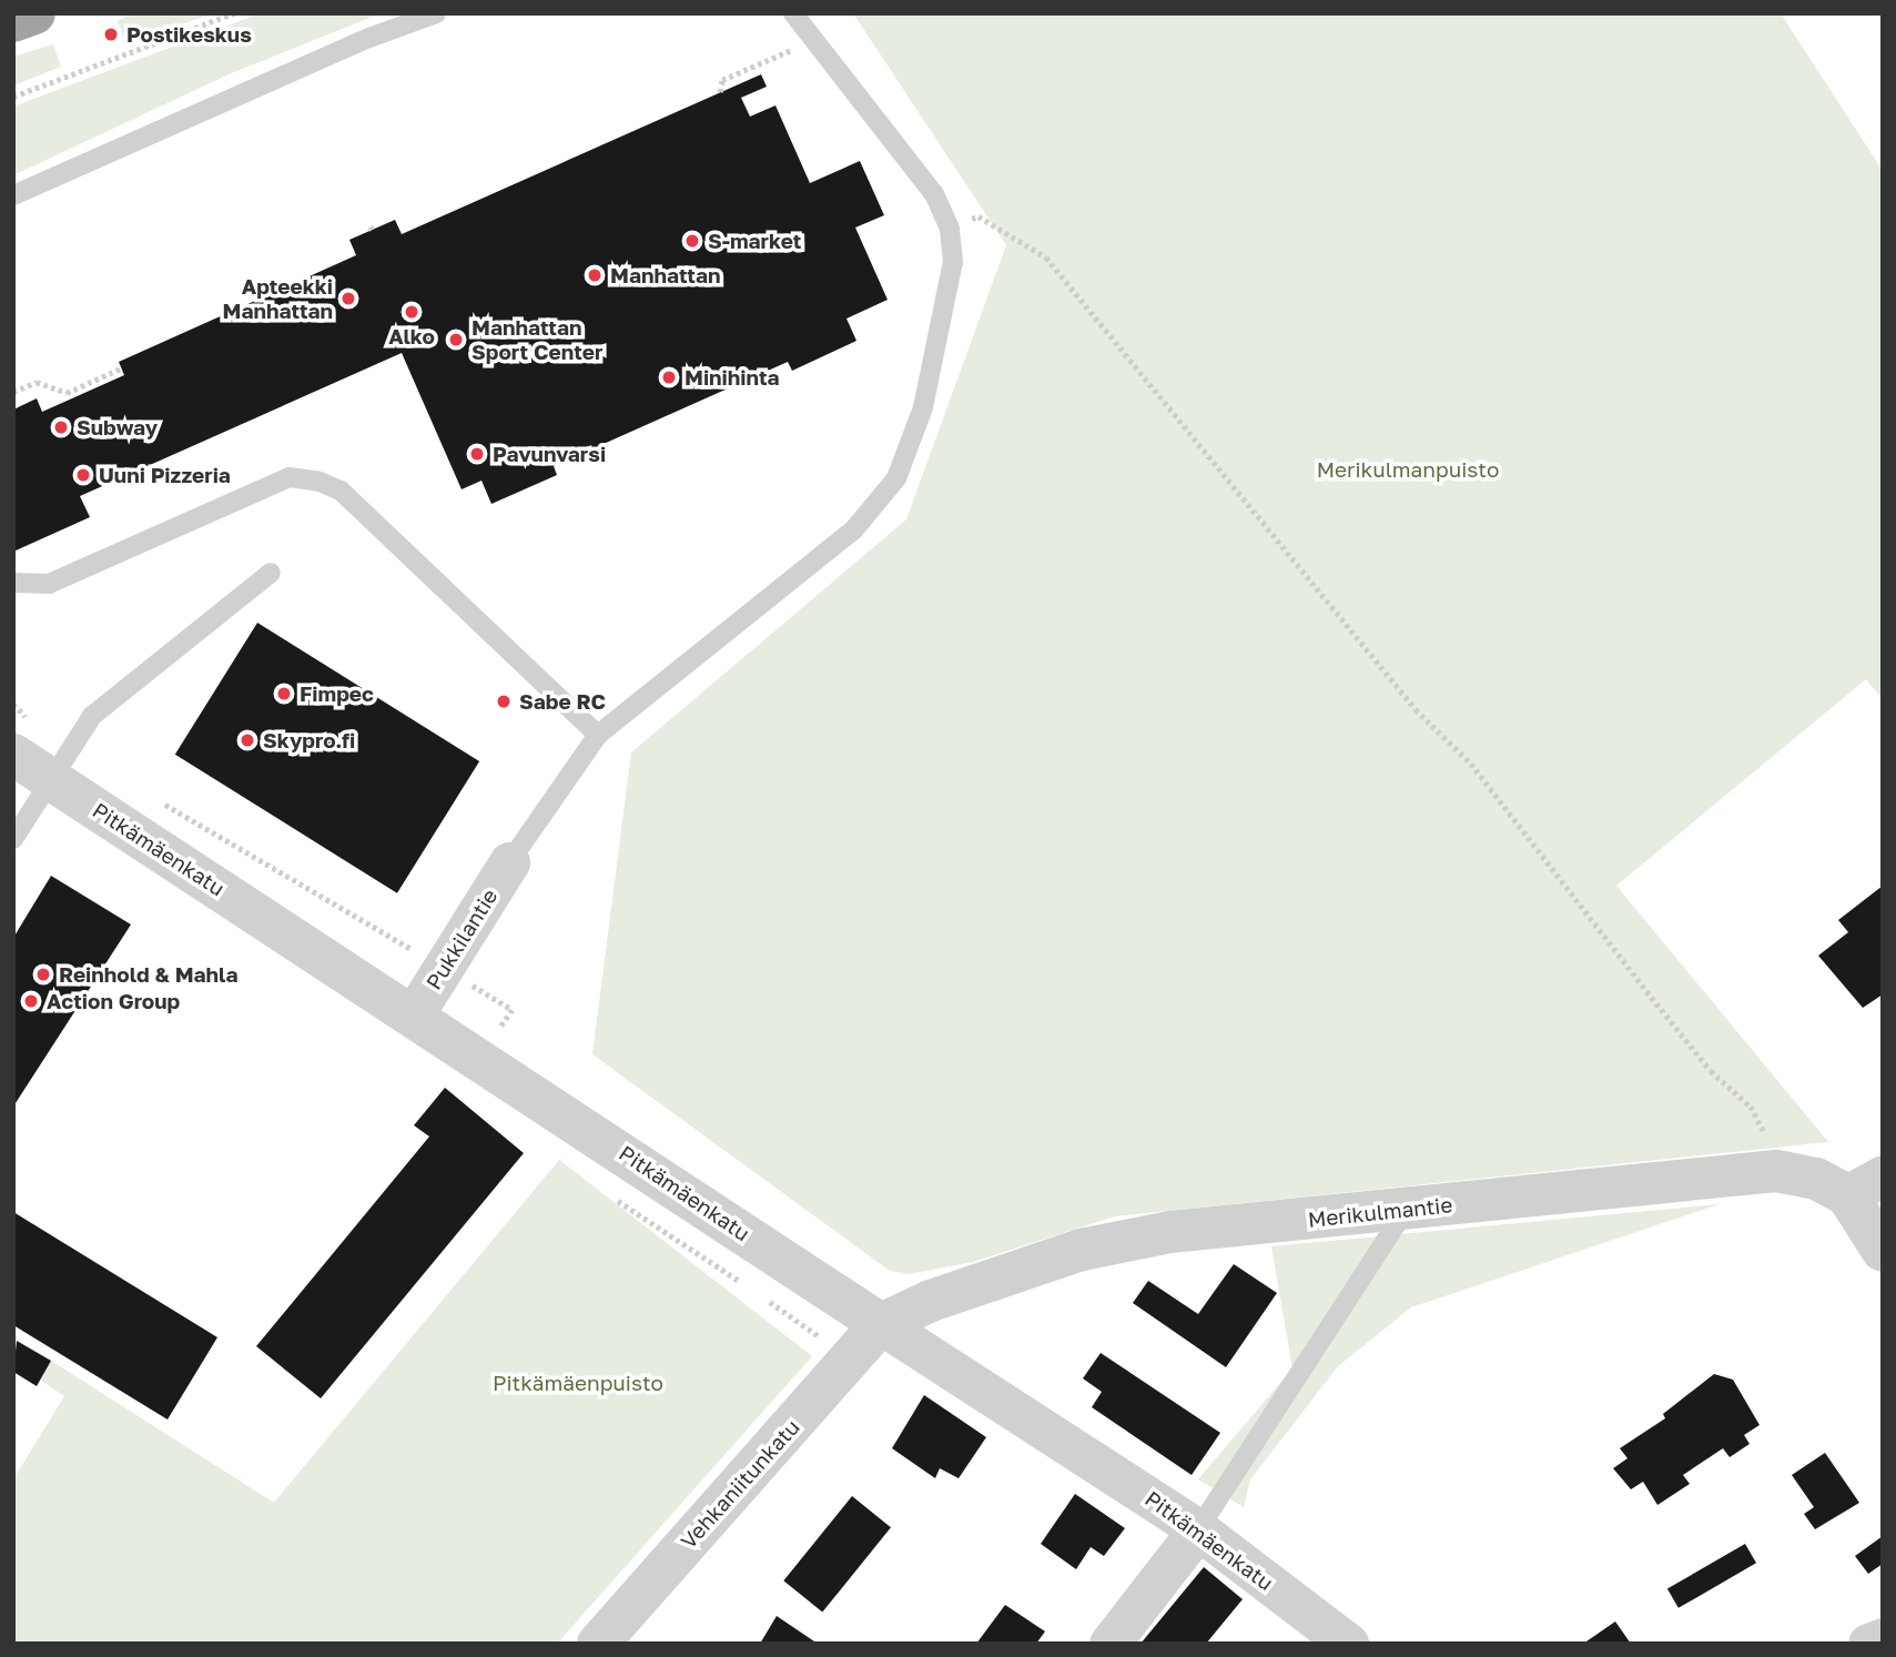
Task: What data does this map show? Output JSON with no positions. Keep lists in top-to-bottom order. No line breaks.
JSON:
{"streets":{"street":["Pitkämäenkatu","Pukkilantie","Merikulmantie","Vehkaniitunkatu"]},"crossings":[["Pitkämäenkatu","Pukkilantie"],["Pitkämäenkatu","Merikulmantie"],["Pitkämäenkatu","Vehkaniitunkatu"],["Merikulmantie","Vehkaniitunkatu"]],"parks":["Merikulmanpuisto","Pitkämäenpuisto"],"places":["Postikeskus","S-market","Manhattan","Apteekki Manhattan","Alko","Manhattan Sport Center","Minihinta","Subway","Pavunvarsi","Uuni Pizzeria","Fimpec","Sabe RC","Skypro.fi","Reinhold & Mahla","Action Group"]}
